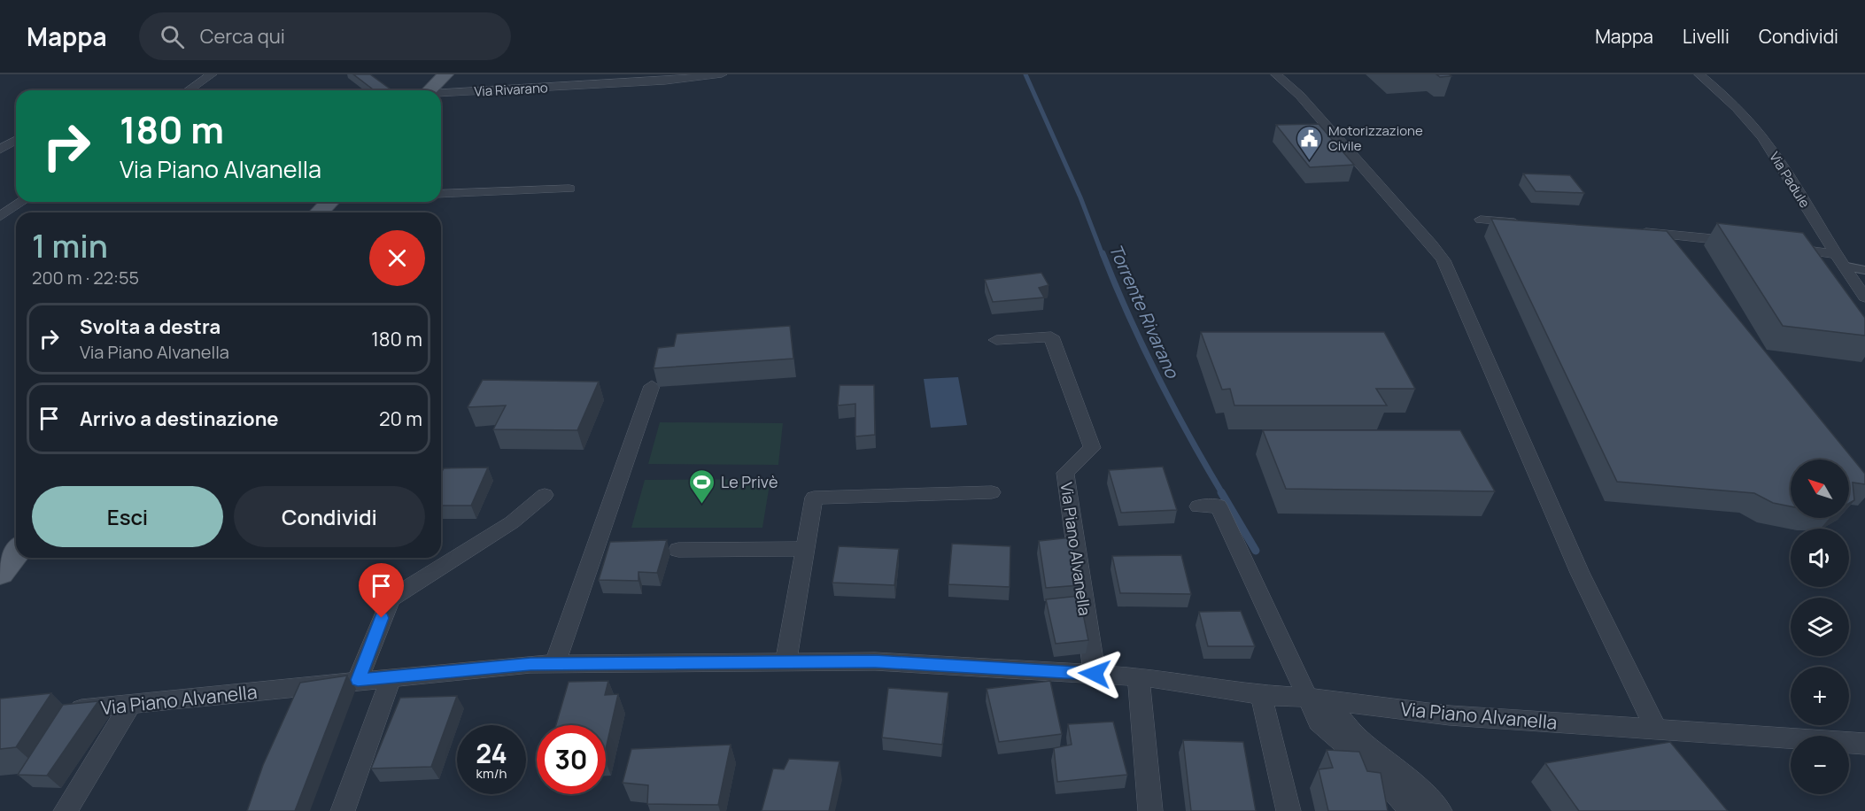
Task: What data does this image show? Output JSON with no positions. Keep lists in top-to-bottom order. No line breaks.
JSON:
{"streets":{"street":["Via Rivarano","Via Padule","Via Piano Alvanella"]},"water":["Torrente Rivarano"],"places":{"public building":["Motorizzazione Civile"],"sports":["Le Privè"]},"north":"top left","page":{"header":"Mappa","search":"Cerca qui","nav":["Mappa","Livelli","Condividi"],"turn":["180 m","Via Piano Alvanella"],"heading":["1 min","200 m · 22:55"],"list":[{"name":"Svolta a destra","note":"Via Piano Alvanella","value":"180 m"},{"name":"Arrivo a destinazione","value":"20 m"}],"map_buttons":["+","−"],"buttons":["Esci","Condividi"],"speed":"24 km/h","limit":"30"}}
